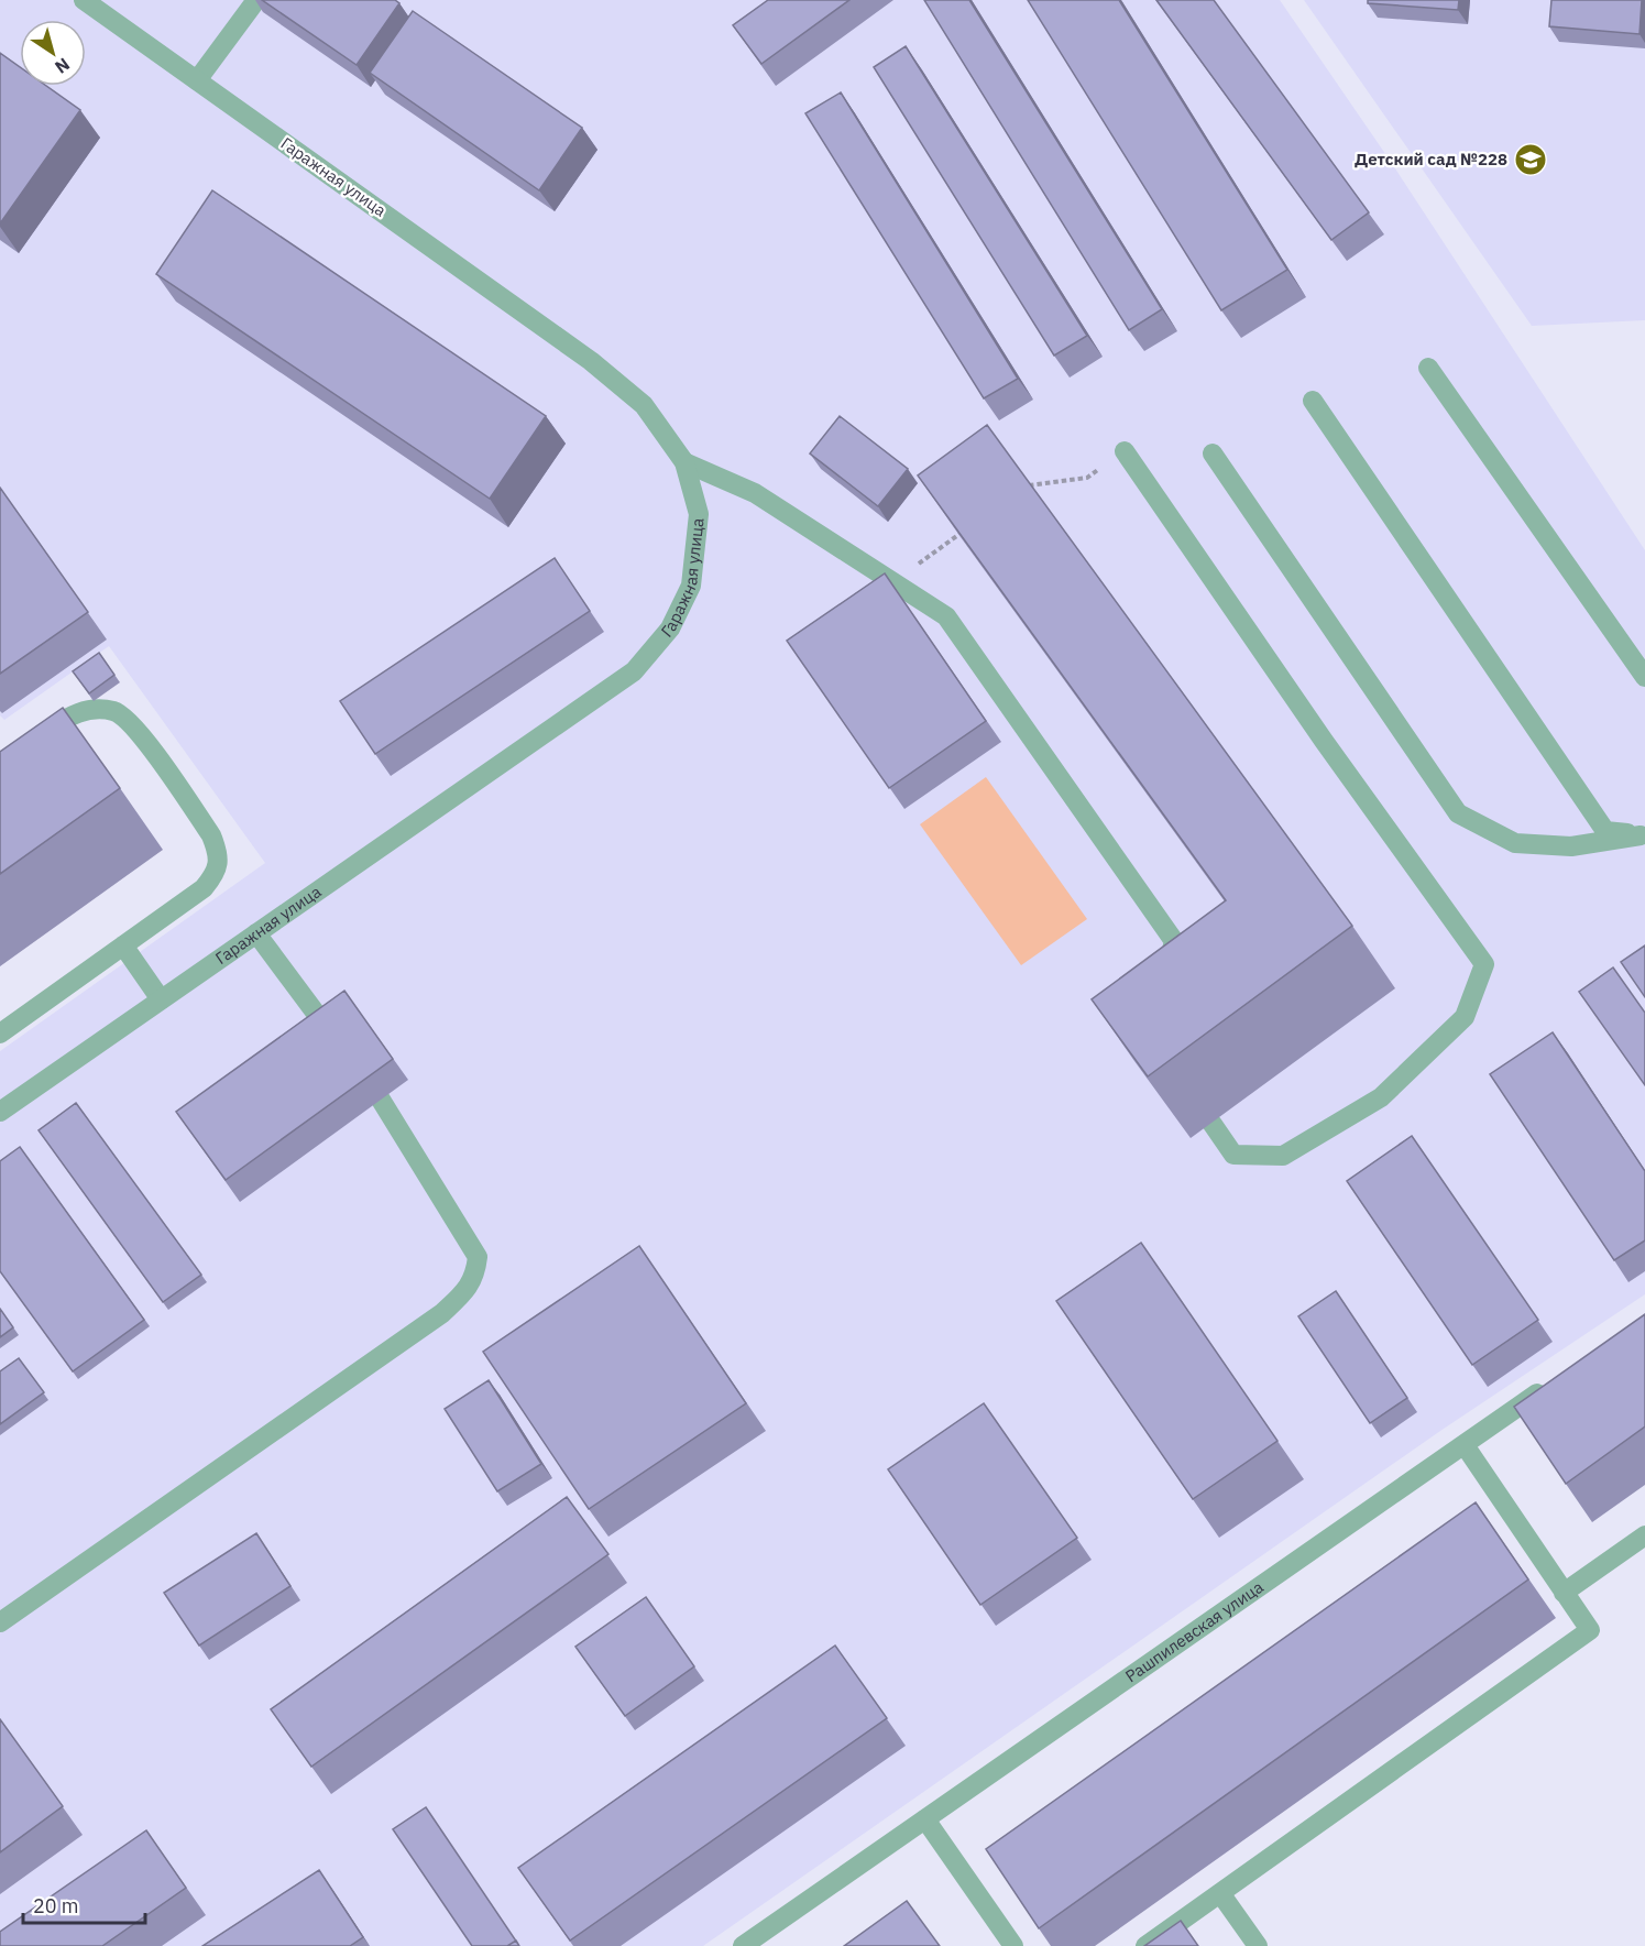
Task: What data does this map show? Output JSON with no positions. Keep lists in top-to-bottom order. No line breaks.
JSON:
{"streets":{"street":["Гаражная улица","Рашпилевская улица"]},"places":{"school or university":["Детский сад №228"]},"scale_bar":"20 m","north":"bottom right"}
